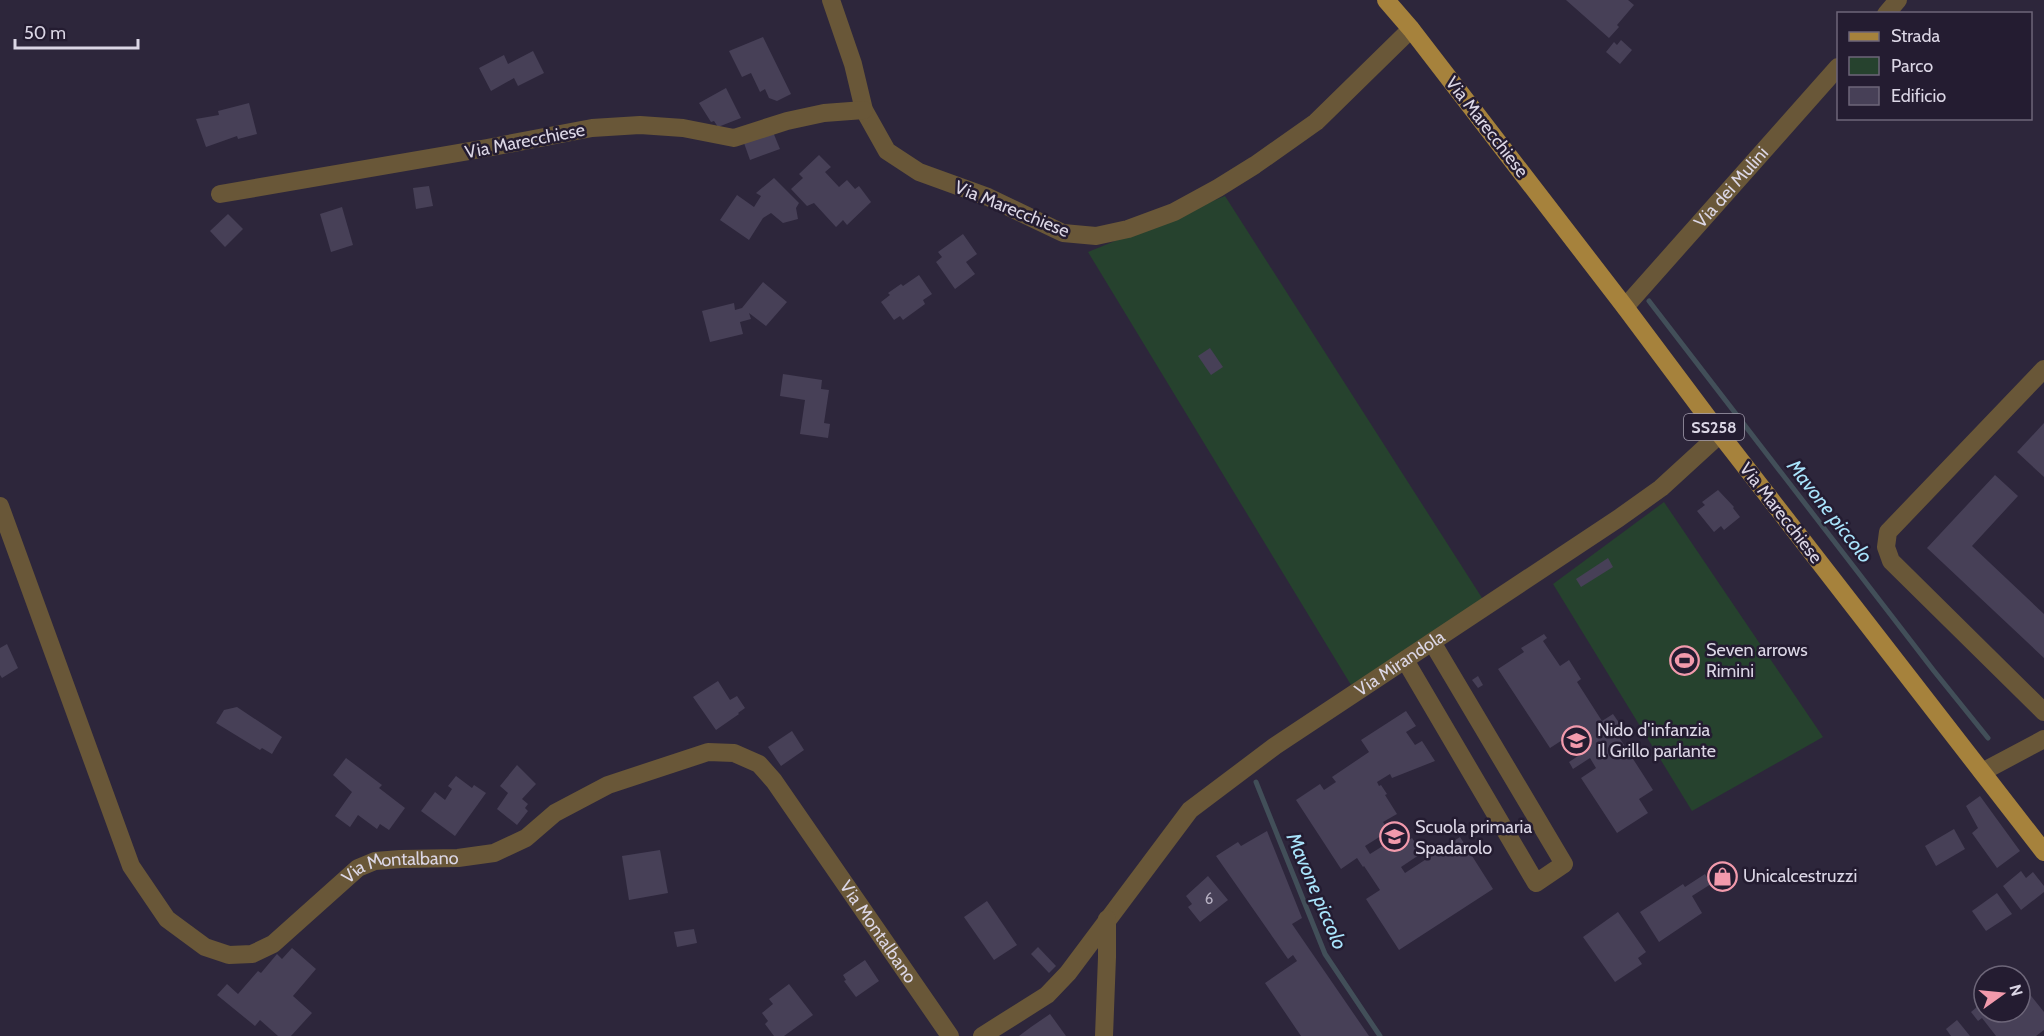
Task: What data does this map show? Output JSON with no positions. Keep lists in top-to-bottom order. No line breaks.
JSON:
{"streets":{"main road":["Via Marecchiese","SS258"],"street":["Via dei Mulini","Via Mirandola","Via Montalbano"]},"crossings":[["Via Marecchiese","Via dei Mulini"],["Via Marecchiese","Via Mirandola"]],"water":["Mavone piccolo"],"places":{"sports":["Seven arrows Rimini"],"school or university":["Nido d'infanzia Il Grillo parlante","Scuola primaria Spadarolo"],"shop":["Unicalcestruzzi"]},"house_numbers":["6"],"legend":["Strada","Parco","Edificio"],"scale_bar":"50 m","north":"right"}
